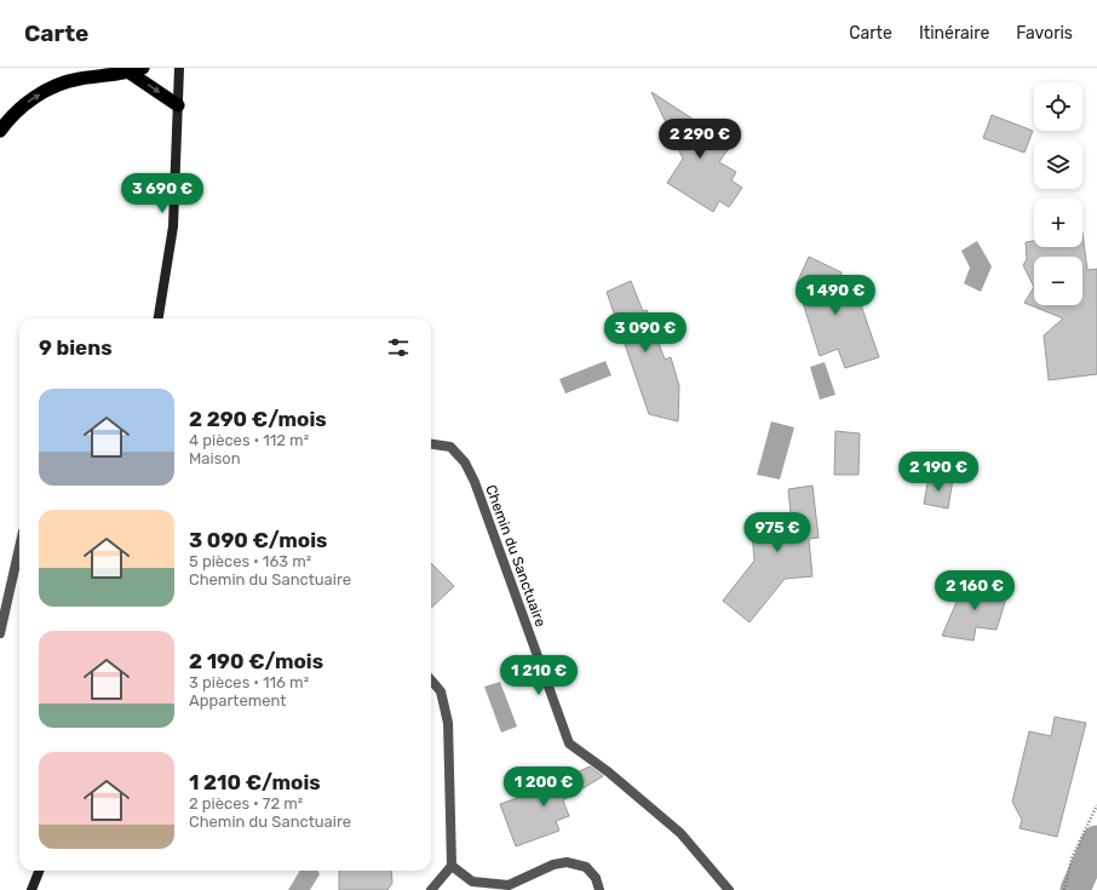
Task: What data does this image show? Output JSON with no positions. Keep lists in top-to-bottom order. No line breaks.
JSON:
{"streets":{"street":["Chemin du Sanctuaire"]},"page":{"header":"Carte","nav":["Carte","Itinéraire","Favoris"],"map_buttons":["+","−"],"price":["2 290 €","3 690 €","1 490 €","3 090 €","2 190 €","975 €","2 160 €","1 210 €","1 200 €"],"heading":"9 biens","list":[{"name":"2 290 €/mois","note":"4 pièces · 112 m² · Maison"},{"name":"3 090 €/mois","note":"5 pièces · 163 m² · Chemin du Sanctuaire"},{"name":"2 190 €/mois","note":"3 pièces · 116 m² · Appartement"},{"name":"1 210 €/mois","note":"2 pièces · 72 m² · Chemin du Sanctuaire"}]}}
